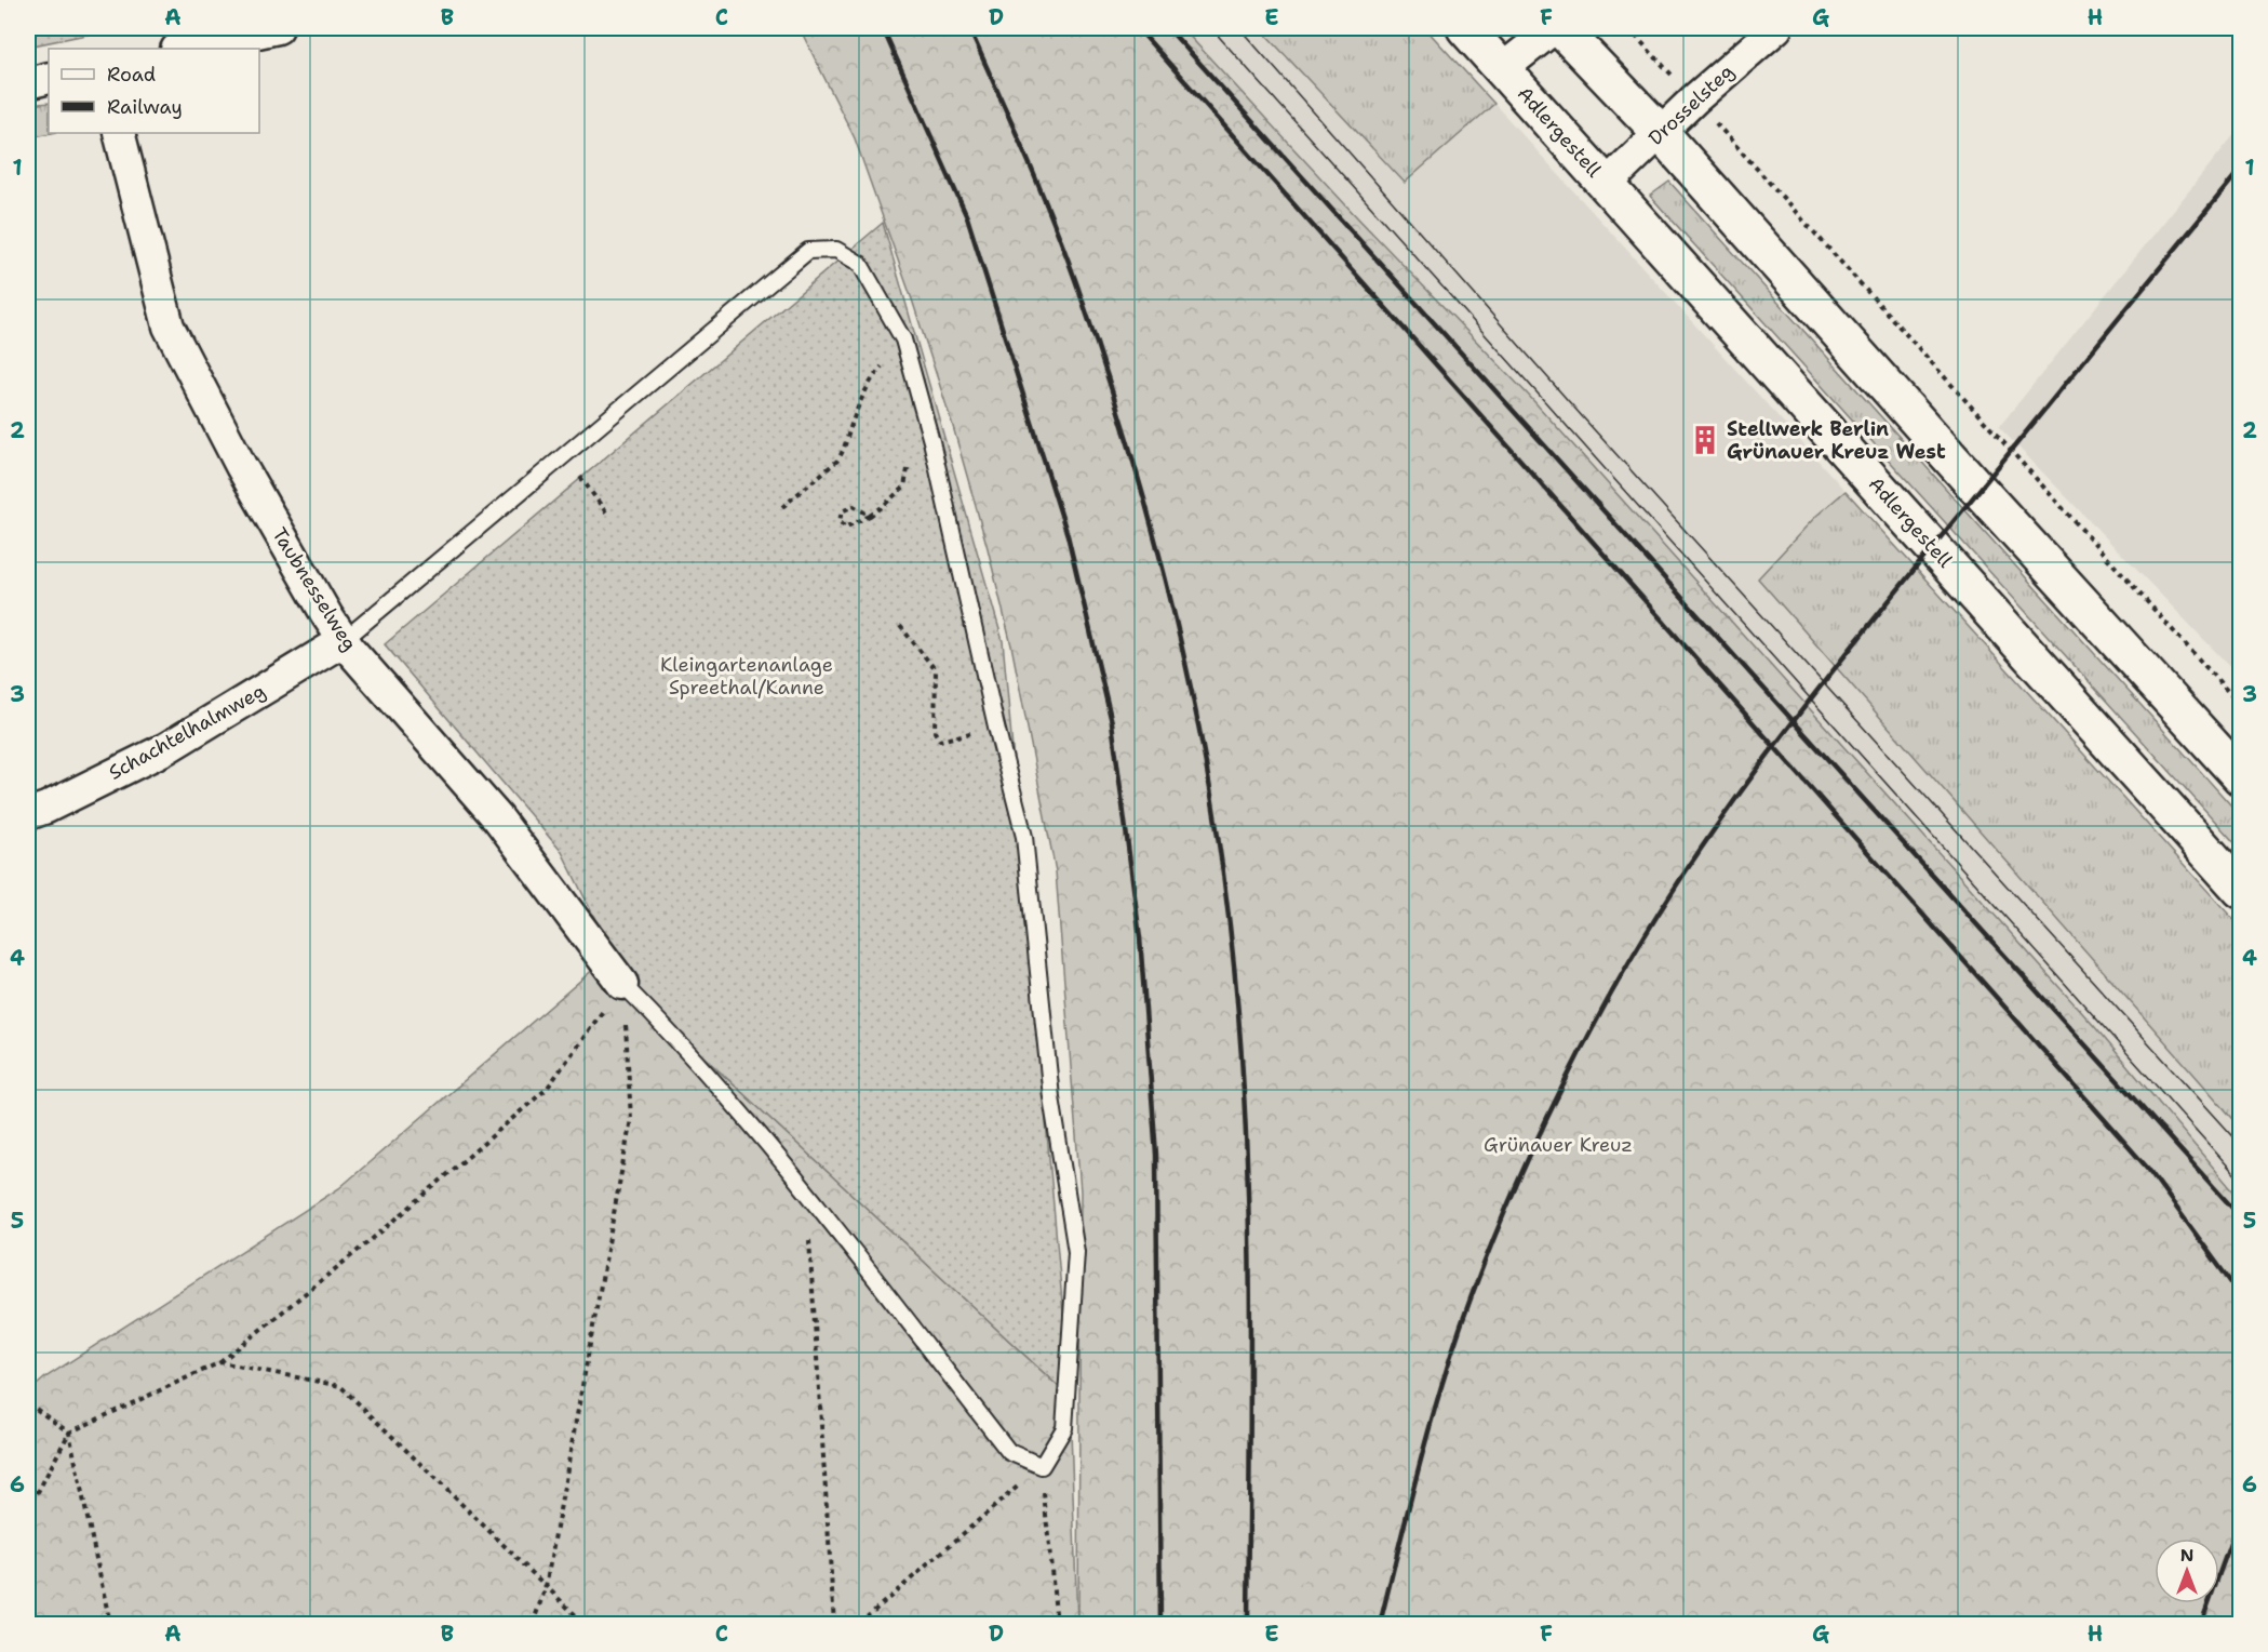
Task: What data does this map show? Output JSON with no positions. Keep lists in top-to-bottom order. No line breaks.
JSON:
{"streets":{"main road":["Adlergestell"],"street":["Drosselsteg","Taubnesselweg","Schachtelhalmweg"]},"crossings":[["Drosselsteg","Adlergestell"],["Taubnesselweg","Schachtelhalmweg"]],"parks":["Kleingartenanlage Spreethal/Kanne","Grünauer Kreuz"],"places":{"building":["Stellwerk Berlin Grünauer Kreuz West"]},"legend":["Road","Railway"],"north":"top","grid":{"columns":["A","B","C","D","E","F","G","H"],"rows":["1","2","3","4","5","6"]}}
